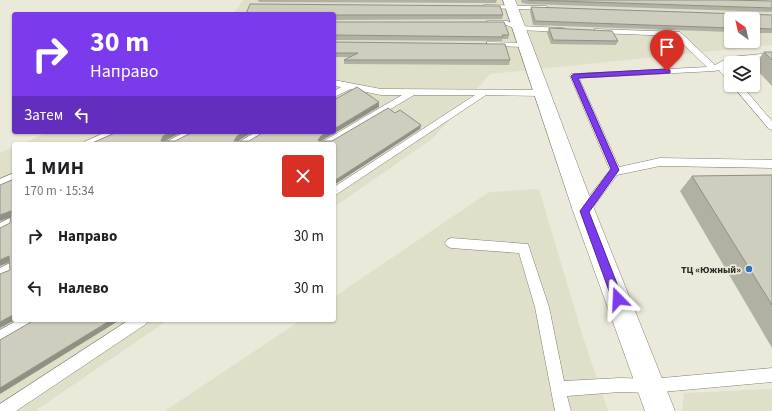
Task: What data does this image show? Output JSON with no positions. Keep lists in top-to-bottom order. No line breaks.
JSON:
{"places":["ТЦ «Южный»"],"north":"top left","page":{"turn":["30 m","Направо"],"then":"Затем","heading":["1 мин","170 m · 15:34"],"list":[{"name":"Направо","value":"30 m"},{"name":"Налево","value":"30 m"}]}}
